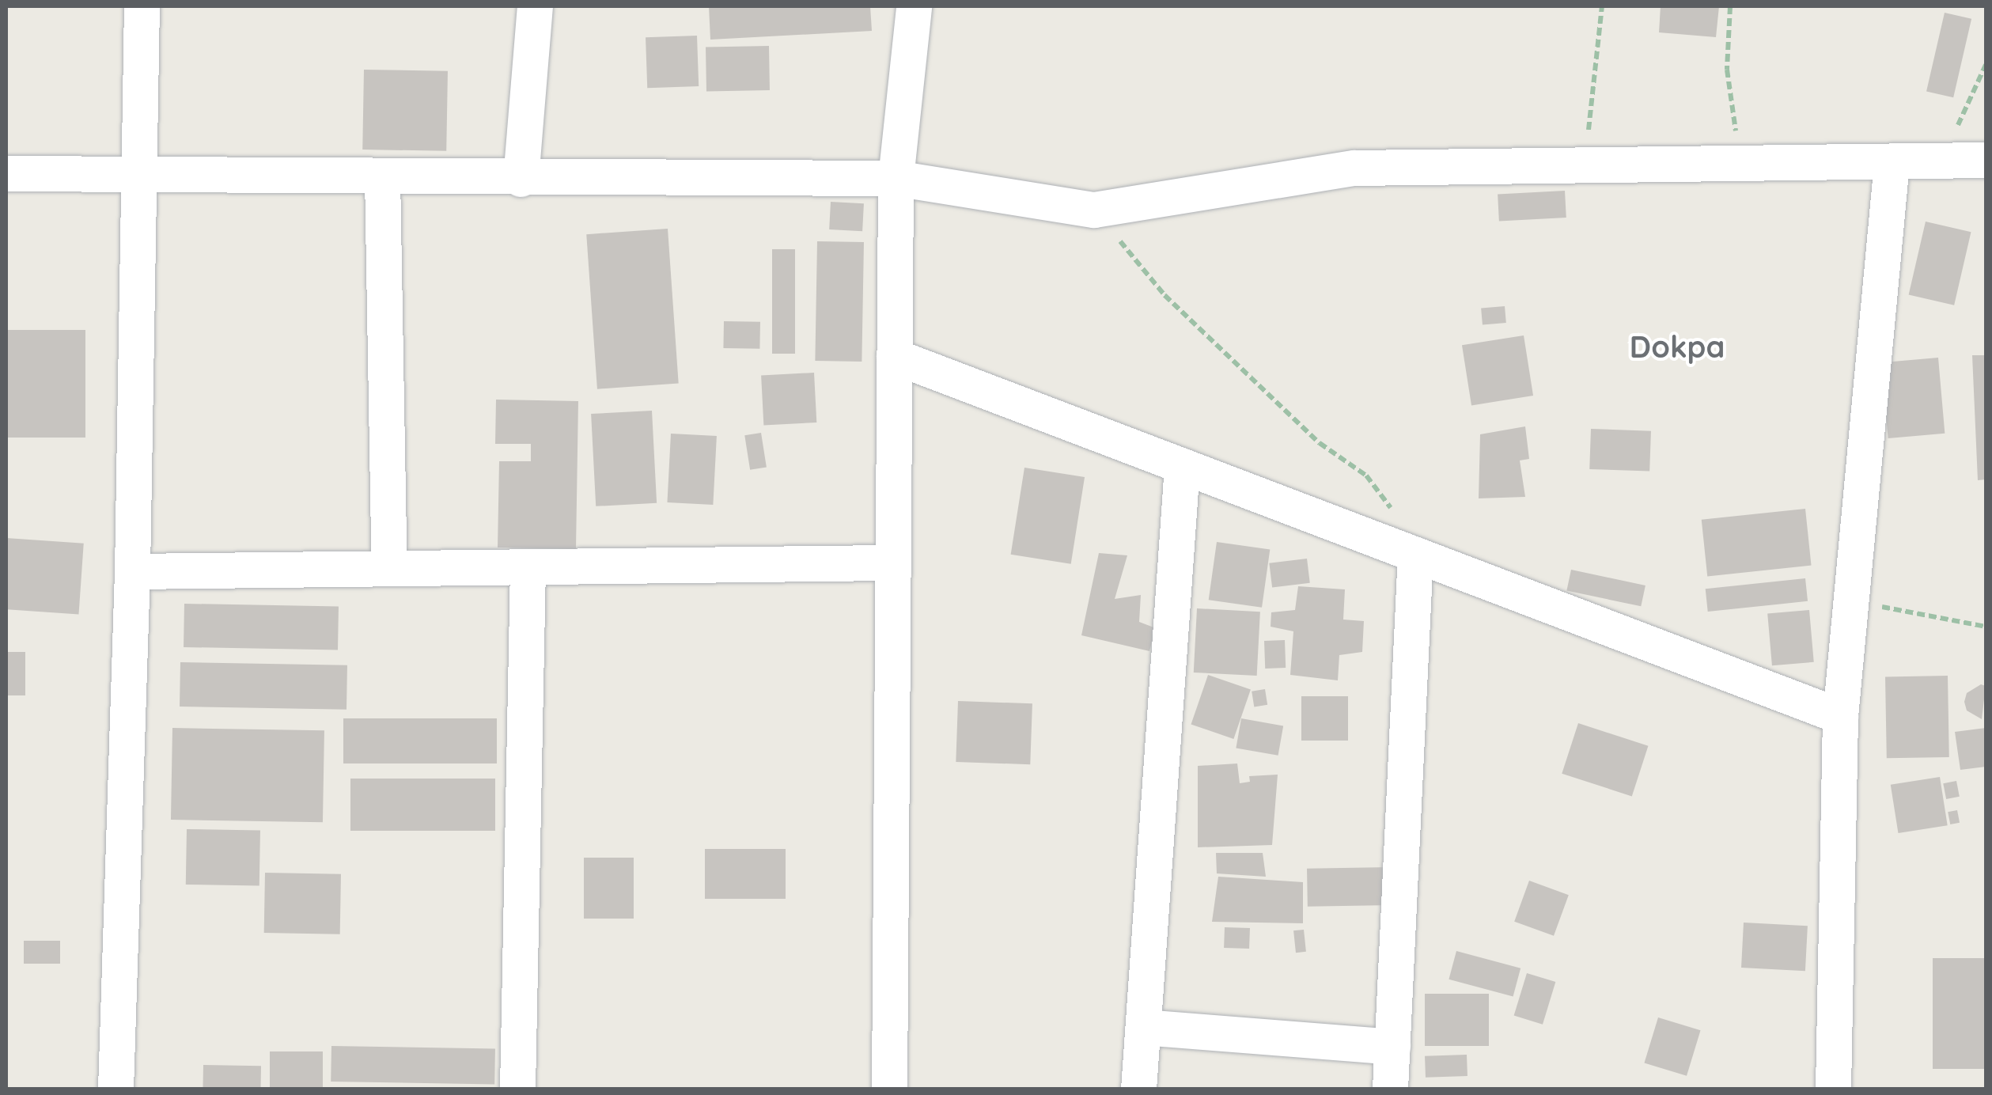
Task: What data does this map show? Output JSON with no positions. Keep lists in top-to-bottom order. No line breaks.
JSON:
{"districts":["Dokpa"]}
